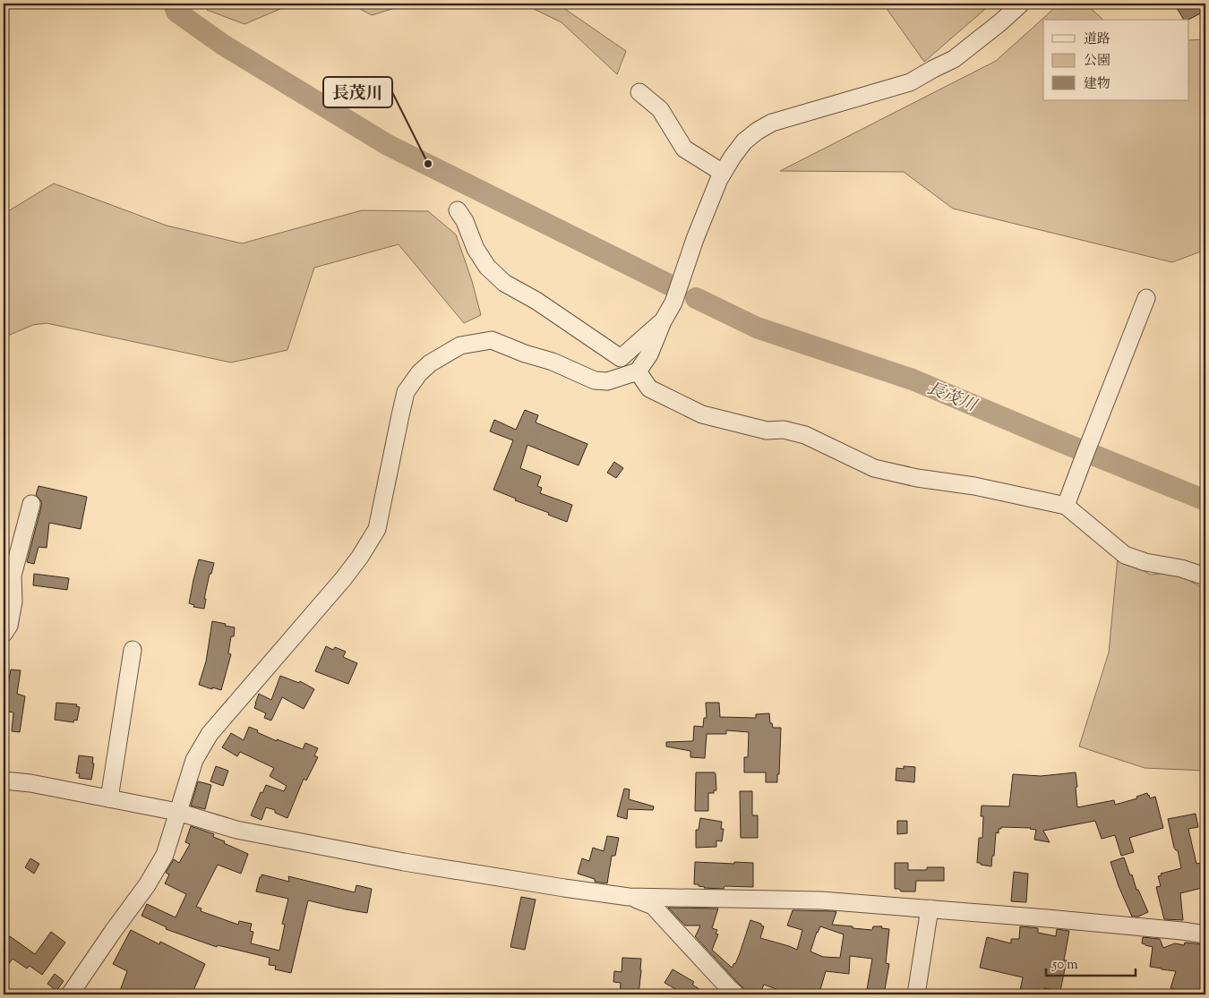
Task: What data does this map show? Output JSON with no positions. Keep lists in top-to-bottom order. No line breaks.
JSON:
{"water":["長茂川"],"places":["長茂川"],"legend":["道路","公園","建物"],"scale_bar":"50 m"}
